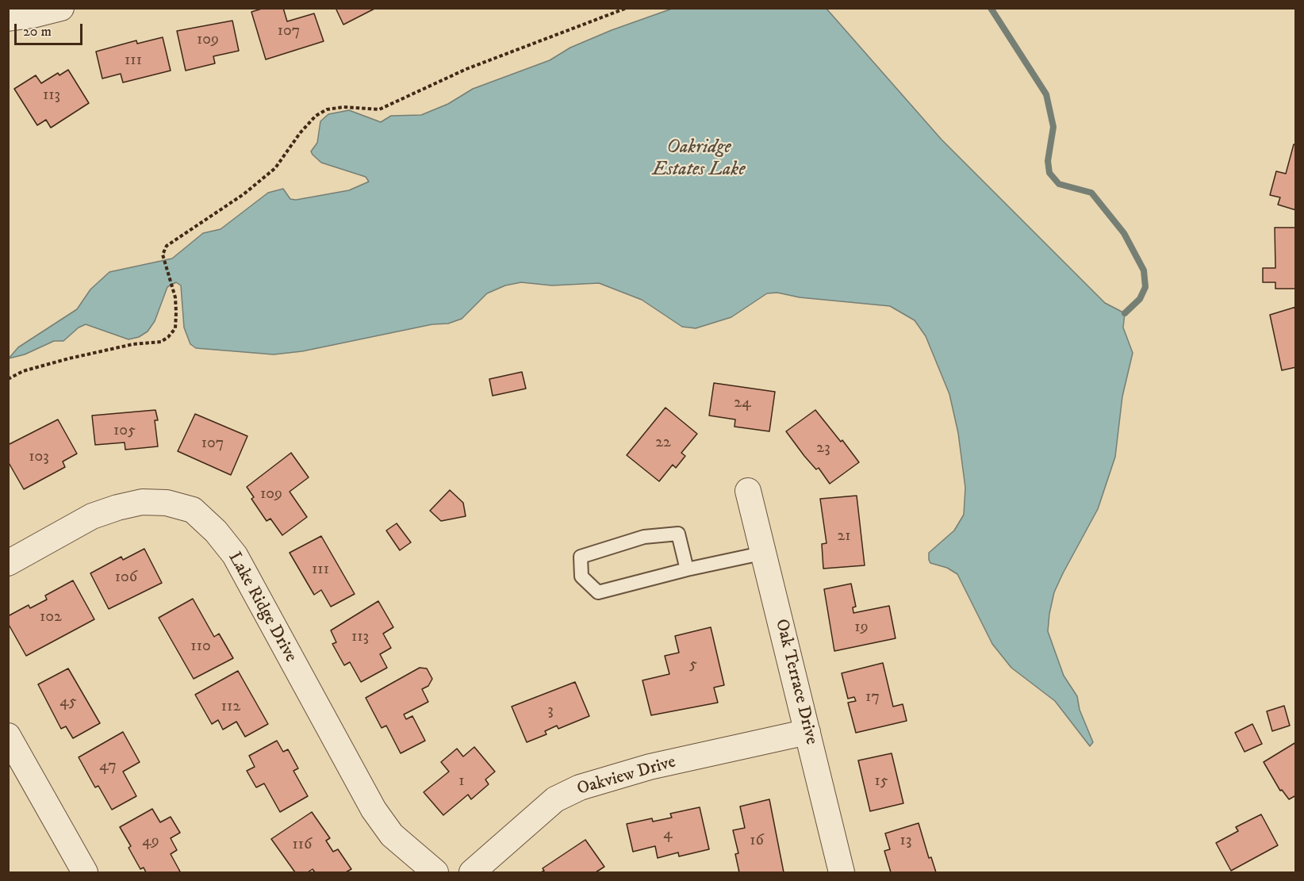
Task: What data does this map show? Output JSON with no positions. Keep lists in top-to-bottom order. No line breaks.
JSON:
{"streets":{"street":["Lake Ridge Drive","Oak Terrace Drive","Oakview Drive"]},"crossings":[["Oak Terrace Drive","Oakview Drive"]],"water":["Oakridge Estates Lake"],"house_numbers":["107","109","111","113","24","105","22","107","23","103","109","21","111","106","102","19","113","110","5","17","45","112","3","47","1","15","4","16","13","49","116"],"scale_bar":"20 m"}
